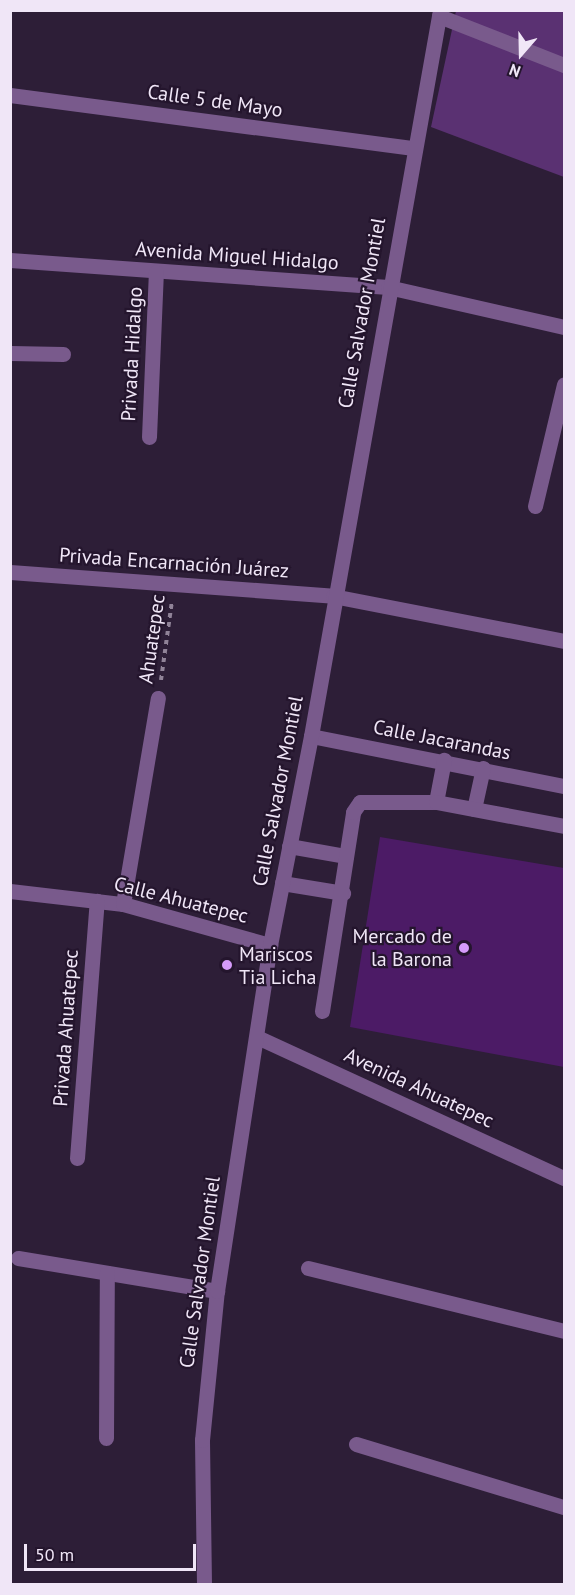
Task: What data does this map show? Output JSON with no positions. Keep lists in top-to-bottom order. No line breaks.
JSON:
{"streets":{"street":["Calle 5 de Mayo","Avenida Miguel Hidalgo","Calle Salvador Montiel","Privada Hidalgo","Privada Encarnación Juárez","Calle Jacarandas","Calle Ahuatepec","Privada Ahuatepec","Avenida Ahuatepec"],"path":["Ahuatepec"]},"crossings":[["Calle 5 de Mayo","Calle Salvador Montiel"],["Avenida Miguel Hidalgo","Calle Salvador Montiel"],["Avenida Miguel Hidalgo","Privada Hidalgo"],["Calle Salvador Montiel","Privada Encarnación Juárez"],["Calle Salvador Montiel","Calle Jacarandas"],["Calle Salvador Montiel","Calle Ahuatepec"],["Calle Salvador Montiel","Avenida Ahuatepec"],["Privada Encarnación Juárez","Ahuatepec"],["Calle Ahuatepec","Privada Ahuatepec"]],"places":["Mercado de la Barona","Mariscos Tia Licha"],"scale_bar":"50 m","north":"bottom"}
